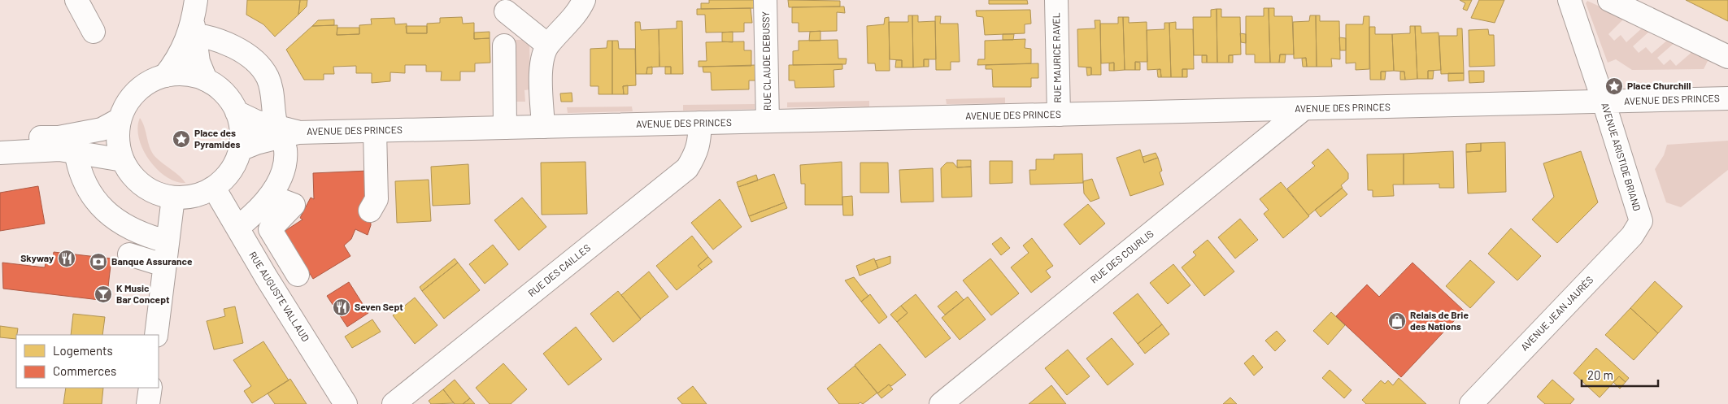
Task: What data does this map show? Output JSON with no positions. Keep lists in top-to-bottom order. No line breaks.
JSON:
{"streets":{"main road":["RUE MAURICE RAVEL","RUE CLAUDE DEBUSSY","AVENUE DES PRINCES","AVENUE ARISTIDE BRIAND","RUE DES COURLIS","RUE DES CAILLES","RUE AUGUSTE VALLAUD","AVENUE JEAN JAURÈS"]},"crossings":[["RUE MAURICE RAVEL","AVENUE DES PRINCES"],["RUE CLAUDE DEBUSSY","AVENUE DES PRINCES"],["AVENUE DES PRINCES","AVENUE ARISTIDE BRIAND"],["AVENUE DES PRINCES","RUE DES COURLIS"],["AVENUE DES PRINCES","RUE DES CAILLES"],["AVENUE DES PRINCES","RUE AUGUSTE VALLAUD"],["AVENUE ARISTIDE BRIAND","AVENUE JEAN JAURÈS"]],"places":{"place":["Place Churchill","Place des Pyramides"],"restaurant":["Skyway","Seven Sept"],"bank":["Banque Assurance"],"bar":["K Music Bar Concept"],"shop":["Relais de Brie des Nations"]},"legend":["Logements","Commerces"],"scale_bar":"20 m"}
